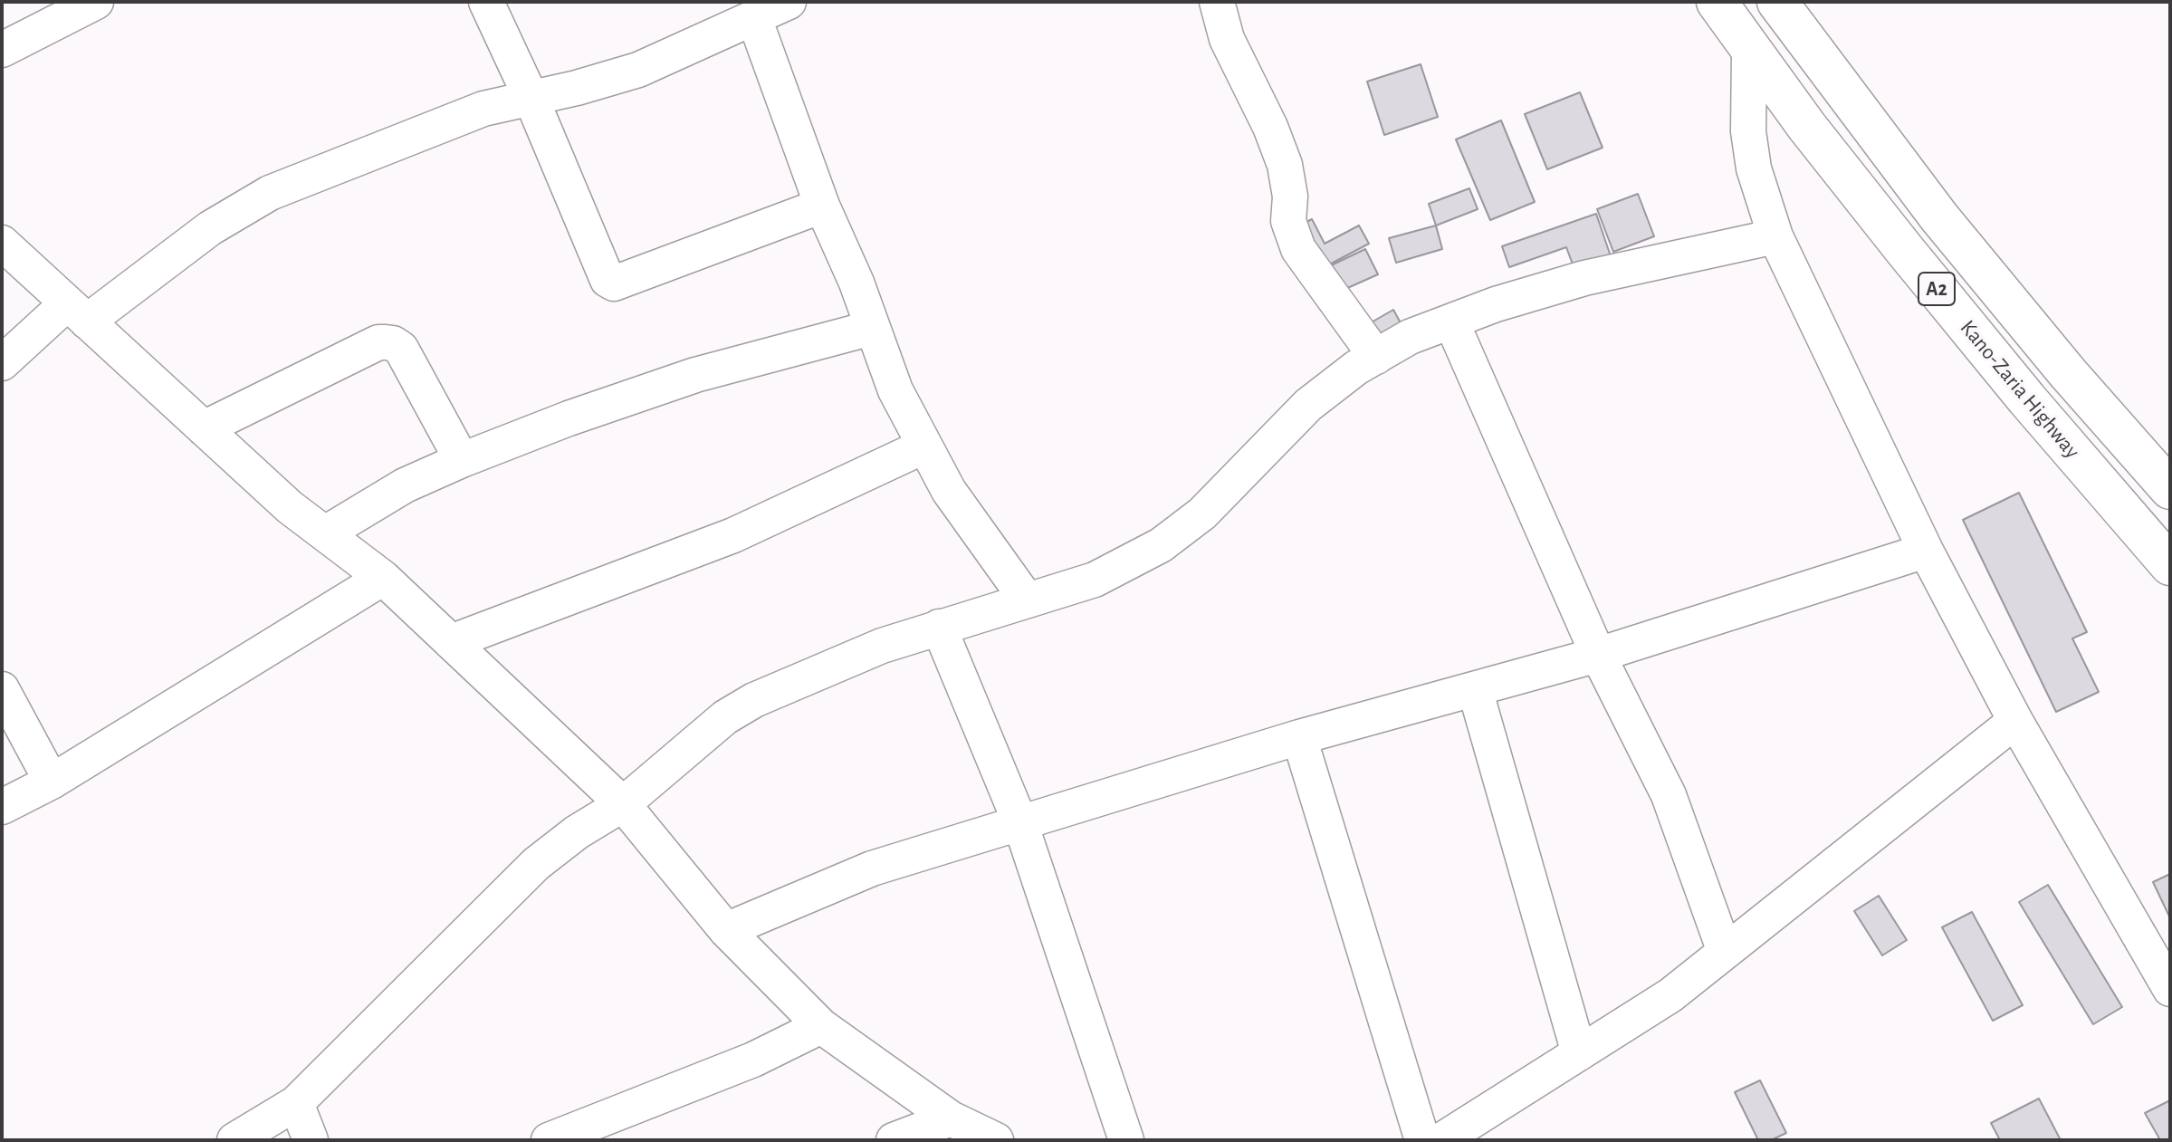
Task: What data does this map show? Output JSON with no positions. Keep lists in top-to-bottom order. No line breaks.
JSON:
{"streets":{"highway":["A2","Kano-Zaria Highway"]}}
